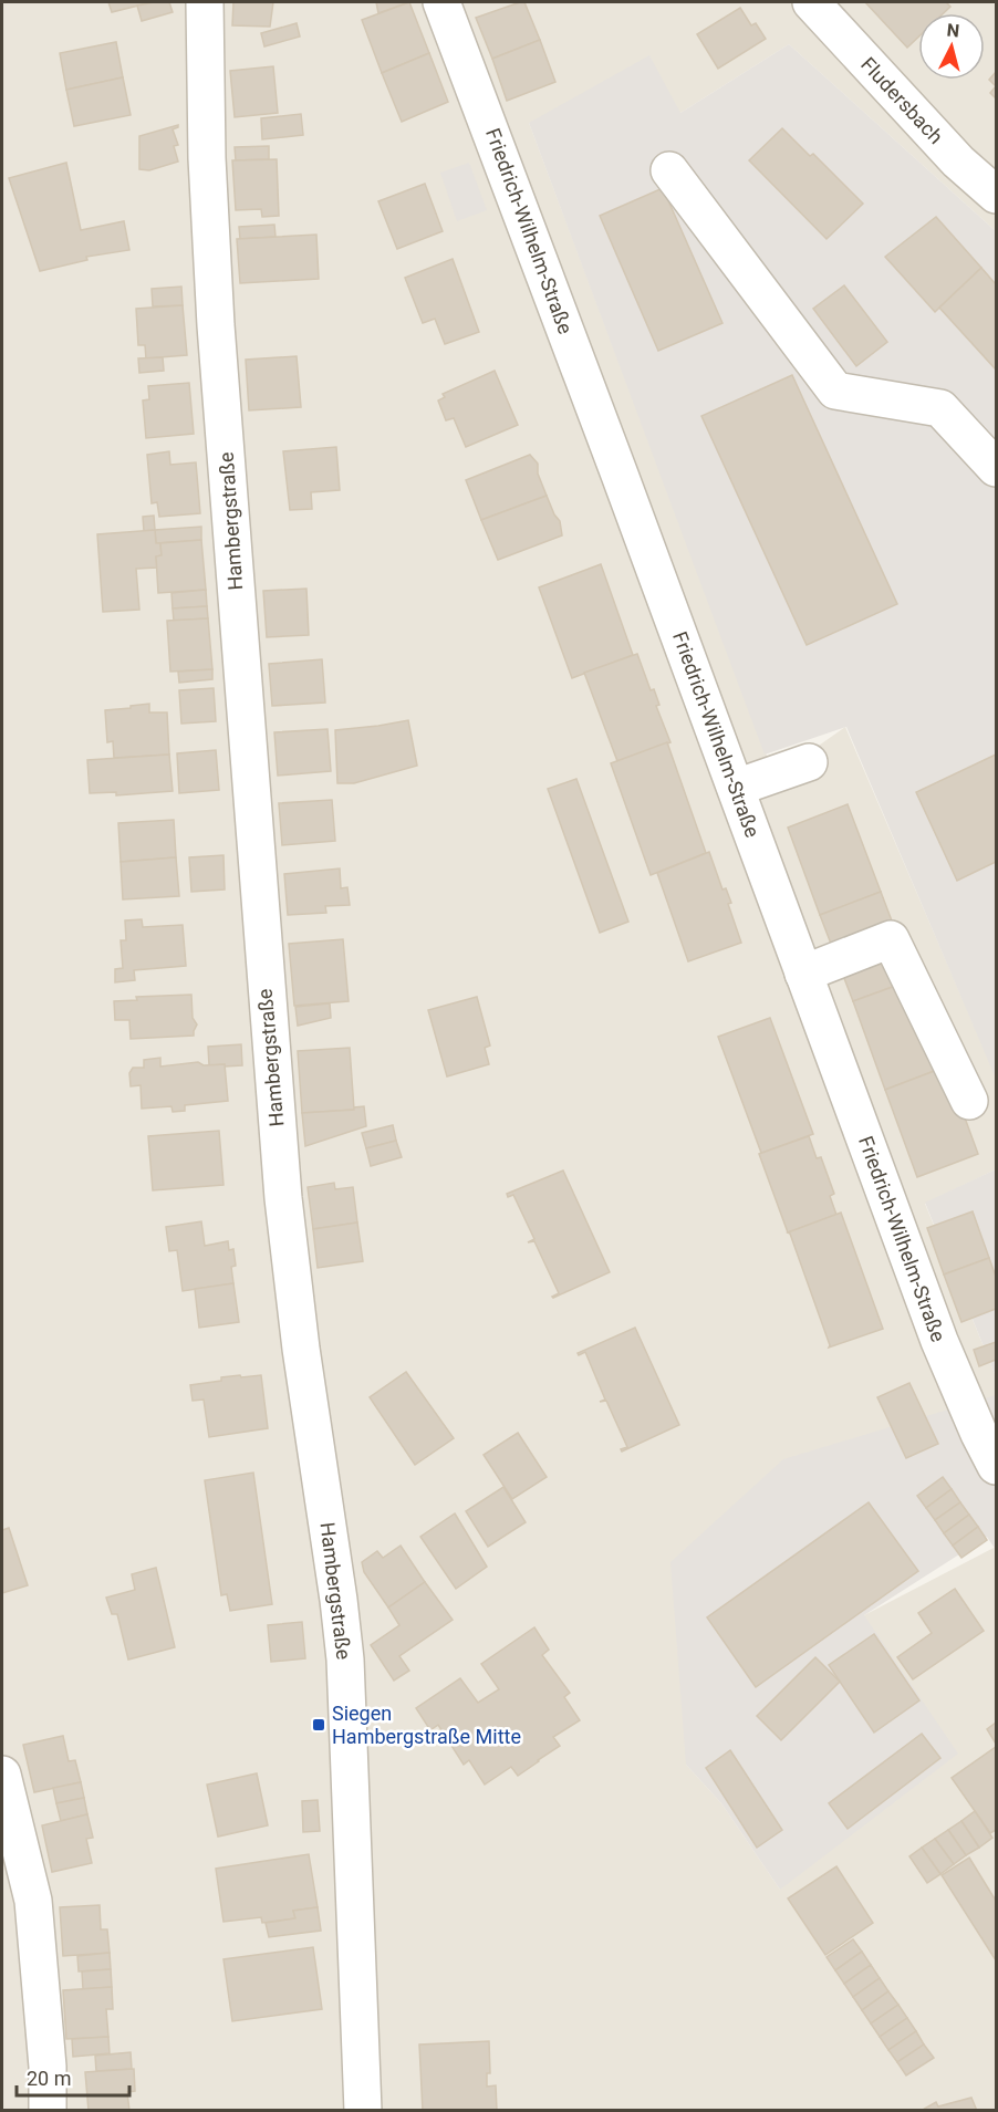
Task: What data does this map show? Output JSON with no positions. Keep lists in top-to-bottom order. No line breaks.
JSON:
{"streets":{"street":["Fludersbach","Friedrich-Wilhelm-Straße","Hambergstraße"]},"places":{"transit":["Siegen Hambergstraße Mitte"]},"scale_bar":"20 m","north":"top"}
